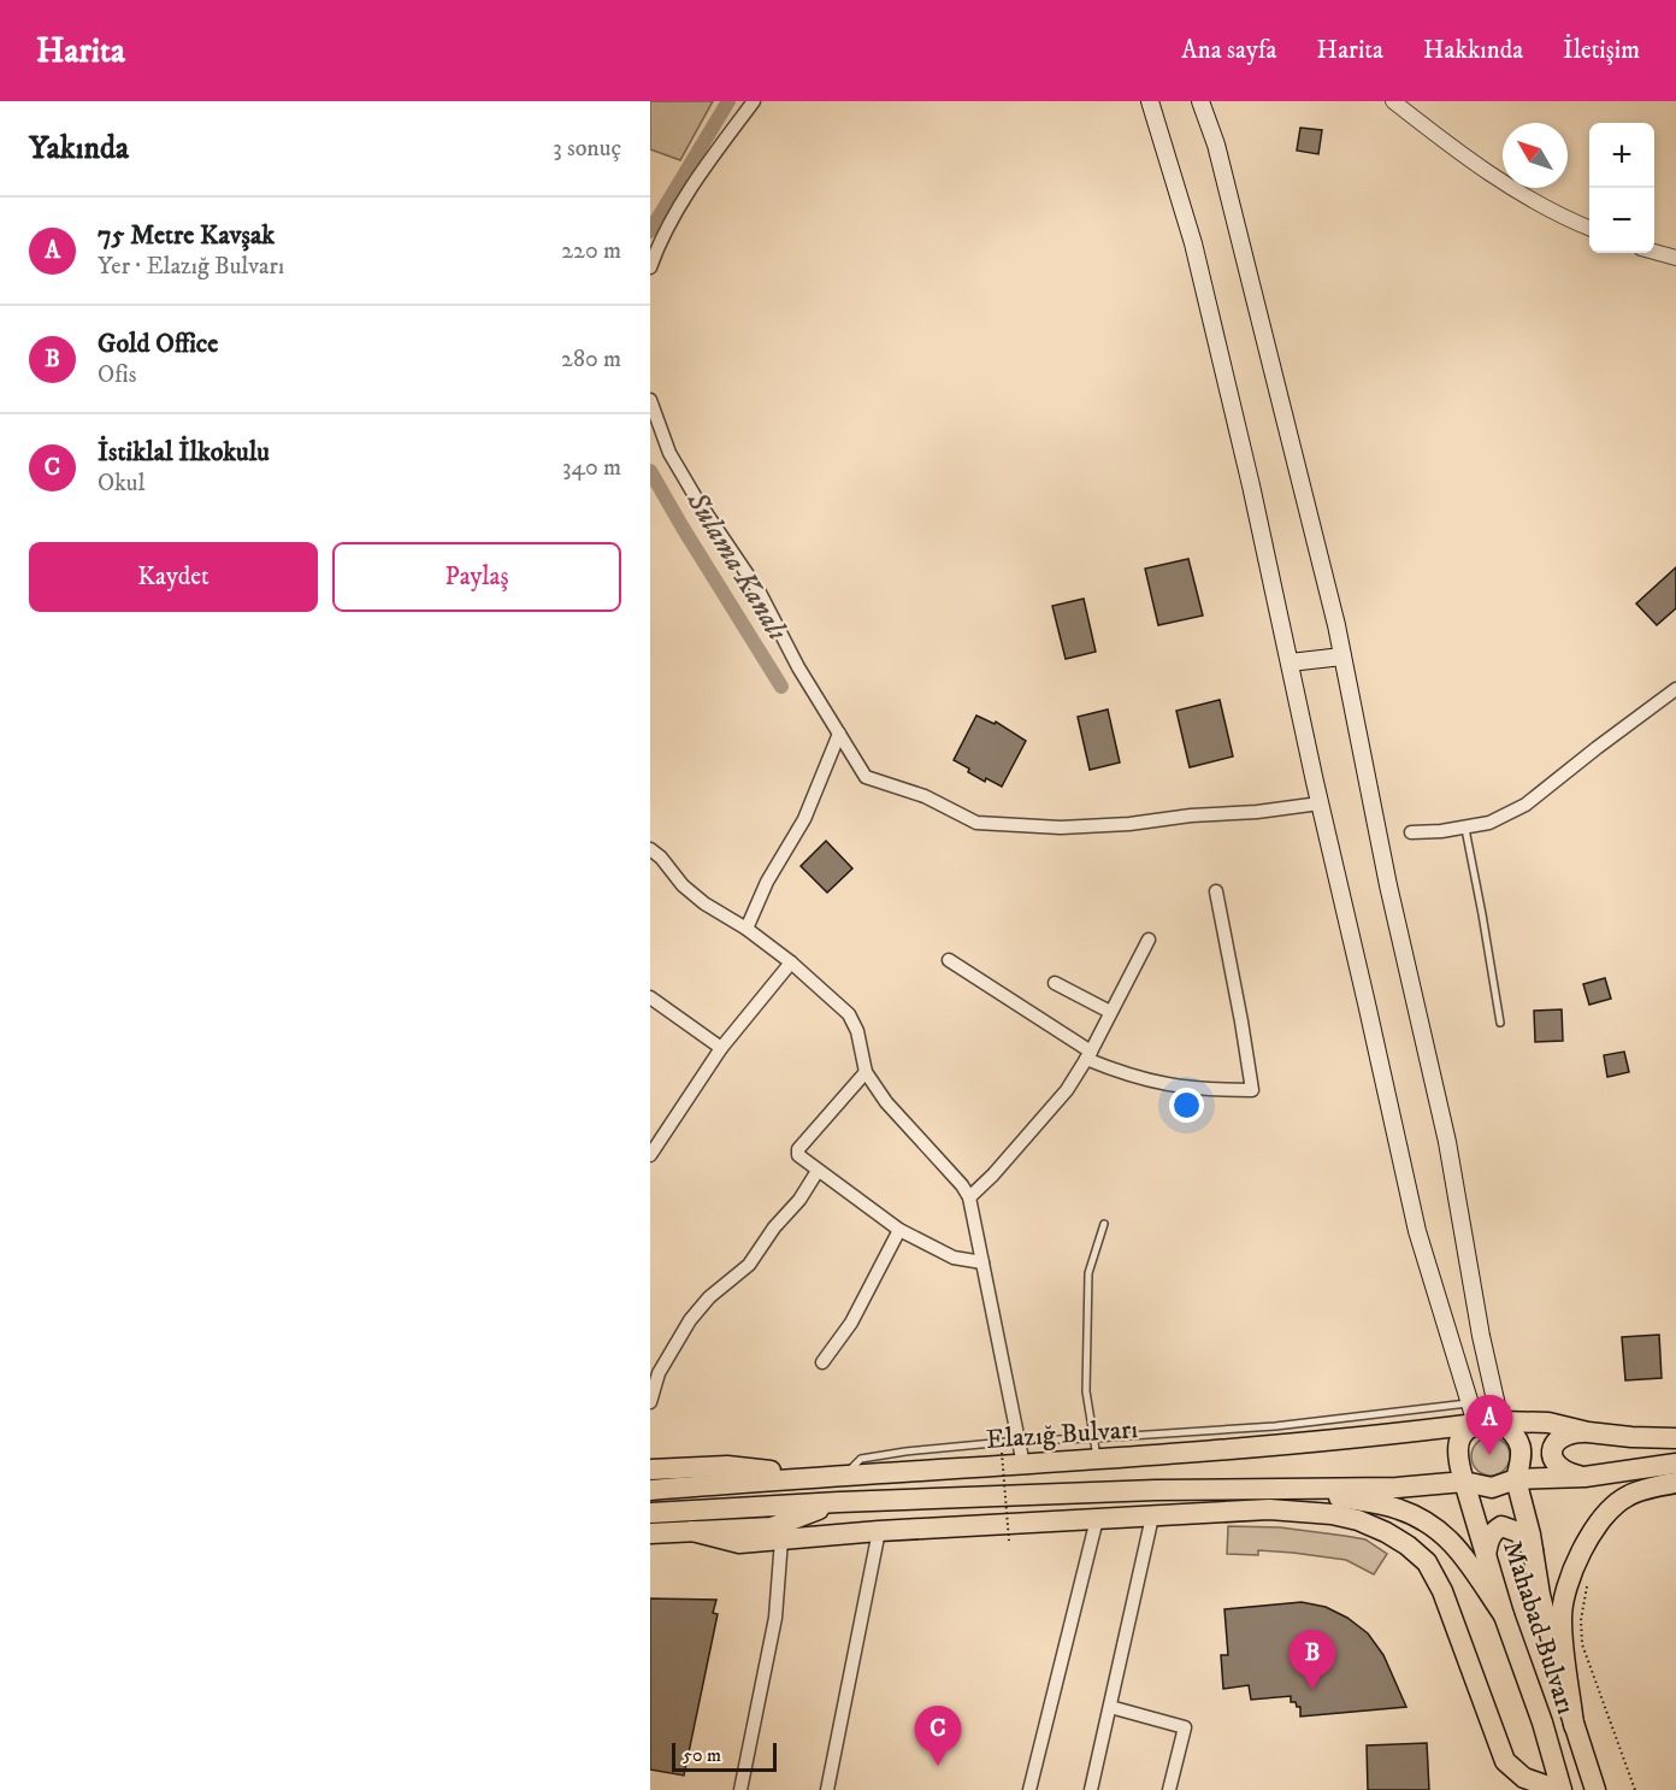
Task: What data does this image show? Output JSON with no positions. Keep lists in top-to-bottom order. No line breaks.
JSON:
{"streets":{"main road":["Elazığ Bulvarı","Mahabad Bulvarı"]},"crossings":[["Elazığ Bulvarı","Mahabad Bulvarı"]],"water":["Sulama Kanalı"],"scale_bar":"50 m","north":"top left","page":{"header":"Harita","nav":["Ana sayfa","Harita","Hakkında","İletişim"],"heading":["Yakında","3 sonuç"],"map_buttons":["+","−"],"list":[{"mark":"A","name":"75 Metre Kavşak","note":"Yer · Elazığ Bulvarı","value":"220 m"},{"mark":"B","name":"Gold Office","note":"Ofis","value":"280 m"},{"mark":"C","name":"İstiklal İlkokulu","note":"Okul","value":"340 m"}],"buttons":["Kaydet","Paylaş"],"pins":["A","B","C"],"scale":"50 m"}}
